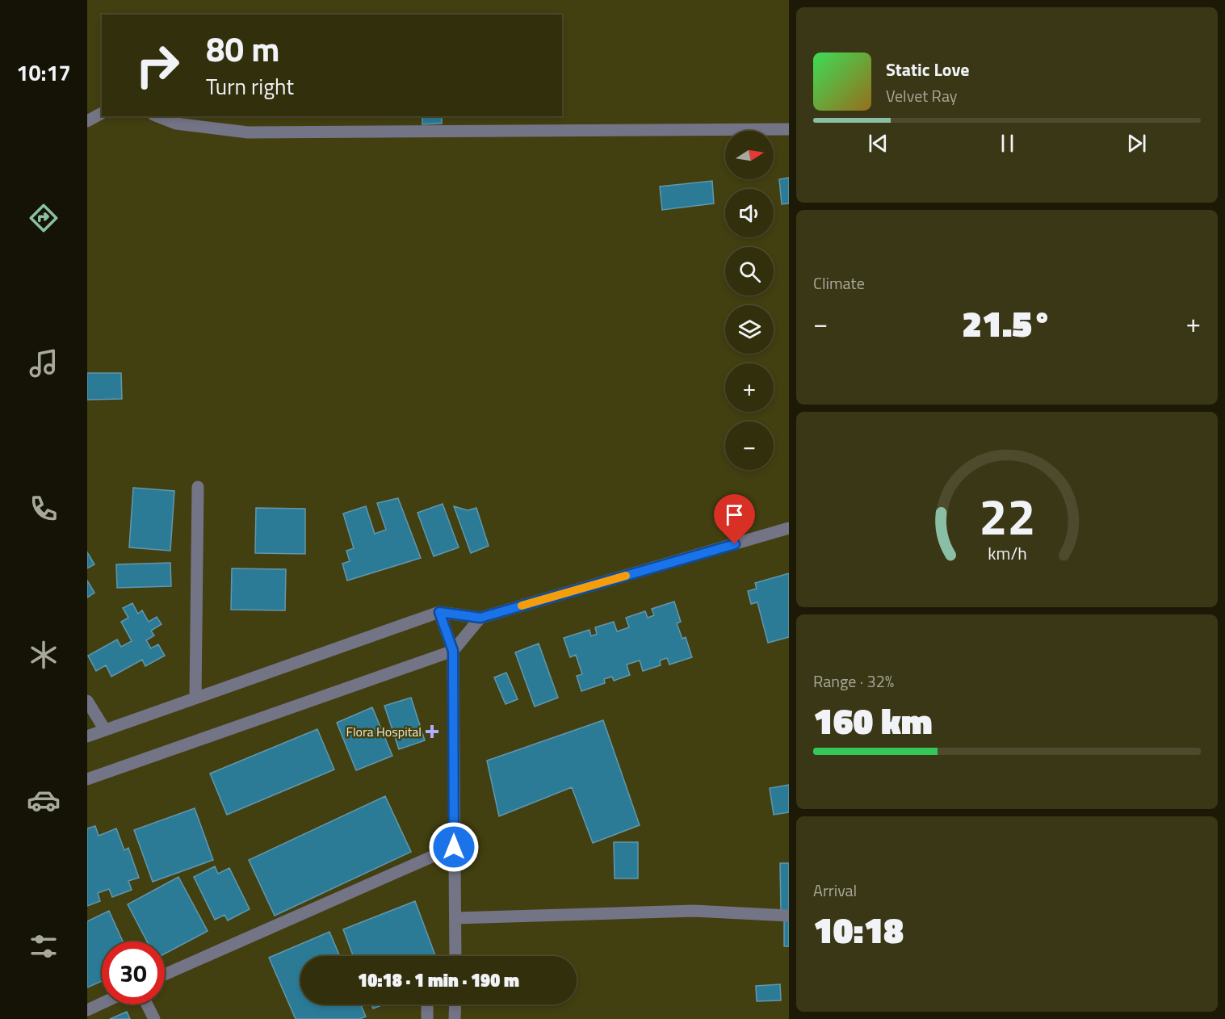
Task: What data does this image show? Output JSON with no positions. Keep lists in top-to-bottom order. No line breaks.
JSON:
{"places":{"health":["Flora Hospital"]},"north":"right","page":{"tabs":"10:17","turn":["80 m","Turn right"],"song":["Static Love","Velvet Ray"],"map_buttons":["+","−"],"tile":["Climate",["Range · 32%","160 km"],["Arrival","10:18"]],"heat":["−","21.5°","+"],"limit":"30","trip":"10:18 · 1 min · 190 m","gauge":["22","km/h"]}}
